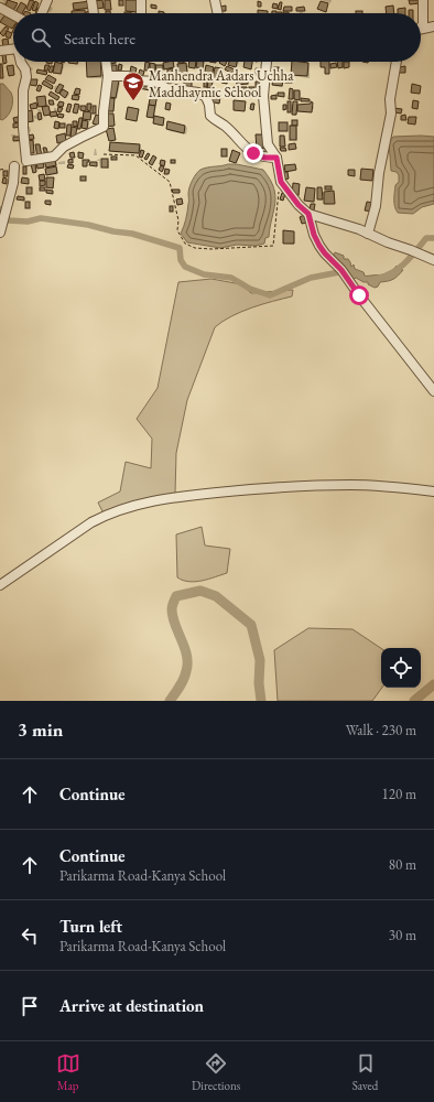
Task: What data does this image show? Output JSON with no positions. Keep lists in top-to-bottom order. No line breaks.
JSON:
{"places":{"school or university":["Manhendra Aadars Uchha Maddhaymic School"]},"page":{"search":"Search here","heading":["3 min","Walk · 230 m"],"list":[["Continue","120 m"],["Continue","Parikarma Road-Kanya School","80 m"],["Turn left","Parikarma Road-Kanya School","30 m"],"Arrive at destination"],"nav":["Map","Directions","Saved"]}}
